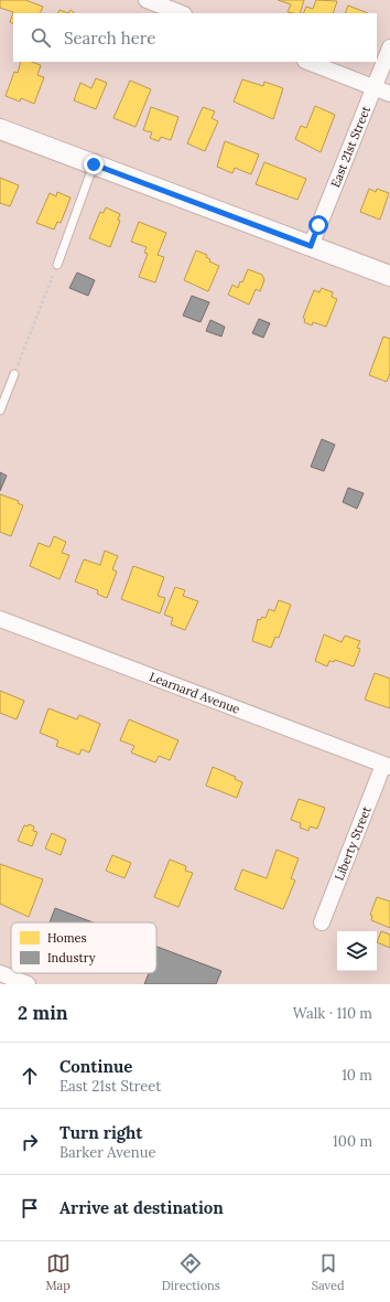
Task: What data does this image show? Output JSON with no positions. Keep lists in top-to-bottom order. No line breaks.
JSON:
{"streets":{"street":["East 21st Street","Learnard Avenue","Liberty Street"]},"crossings":[["Learnard Avenue","Liberty Street"]],"legend":["Homes","Industry"],"page":{"search":"Search here","heading":["2 min","Walk · 110 m"],"list":[["Continue","East 21st Street","10 m"],["Turn right","Barker Avenue","100 m"],"Arrive at destination"],"nav":["Map","Directions","Saved"]}}
